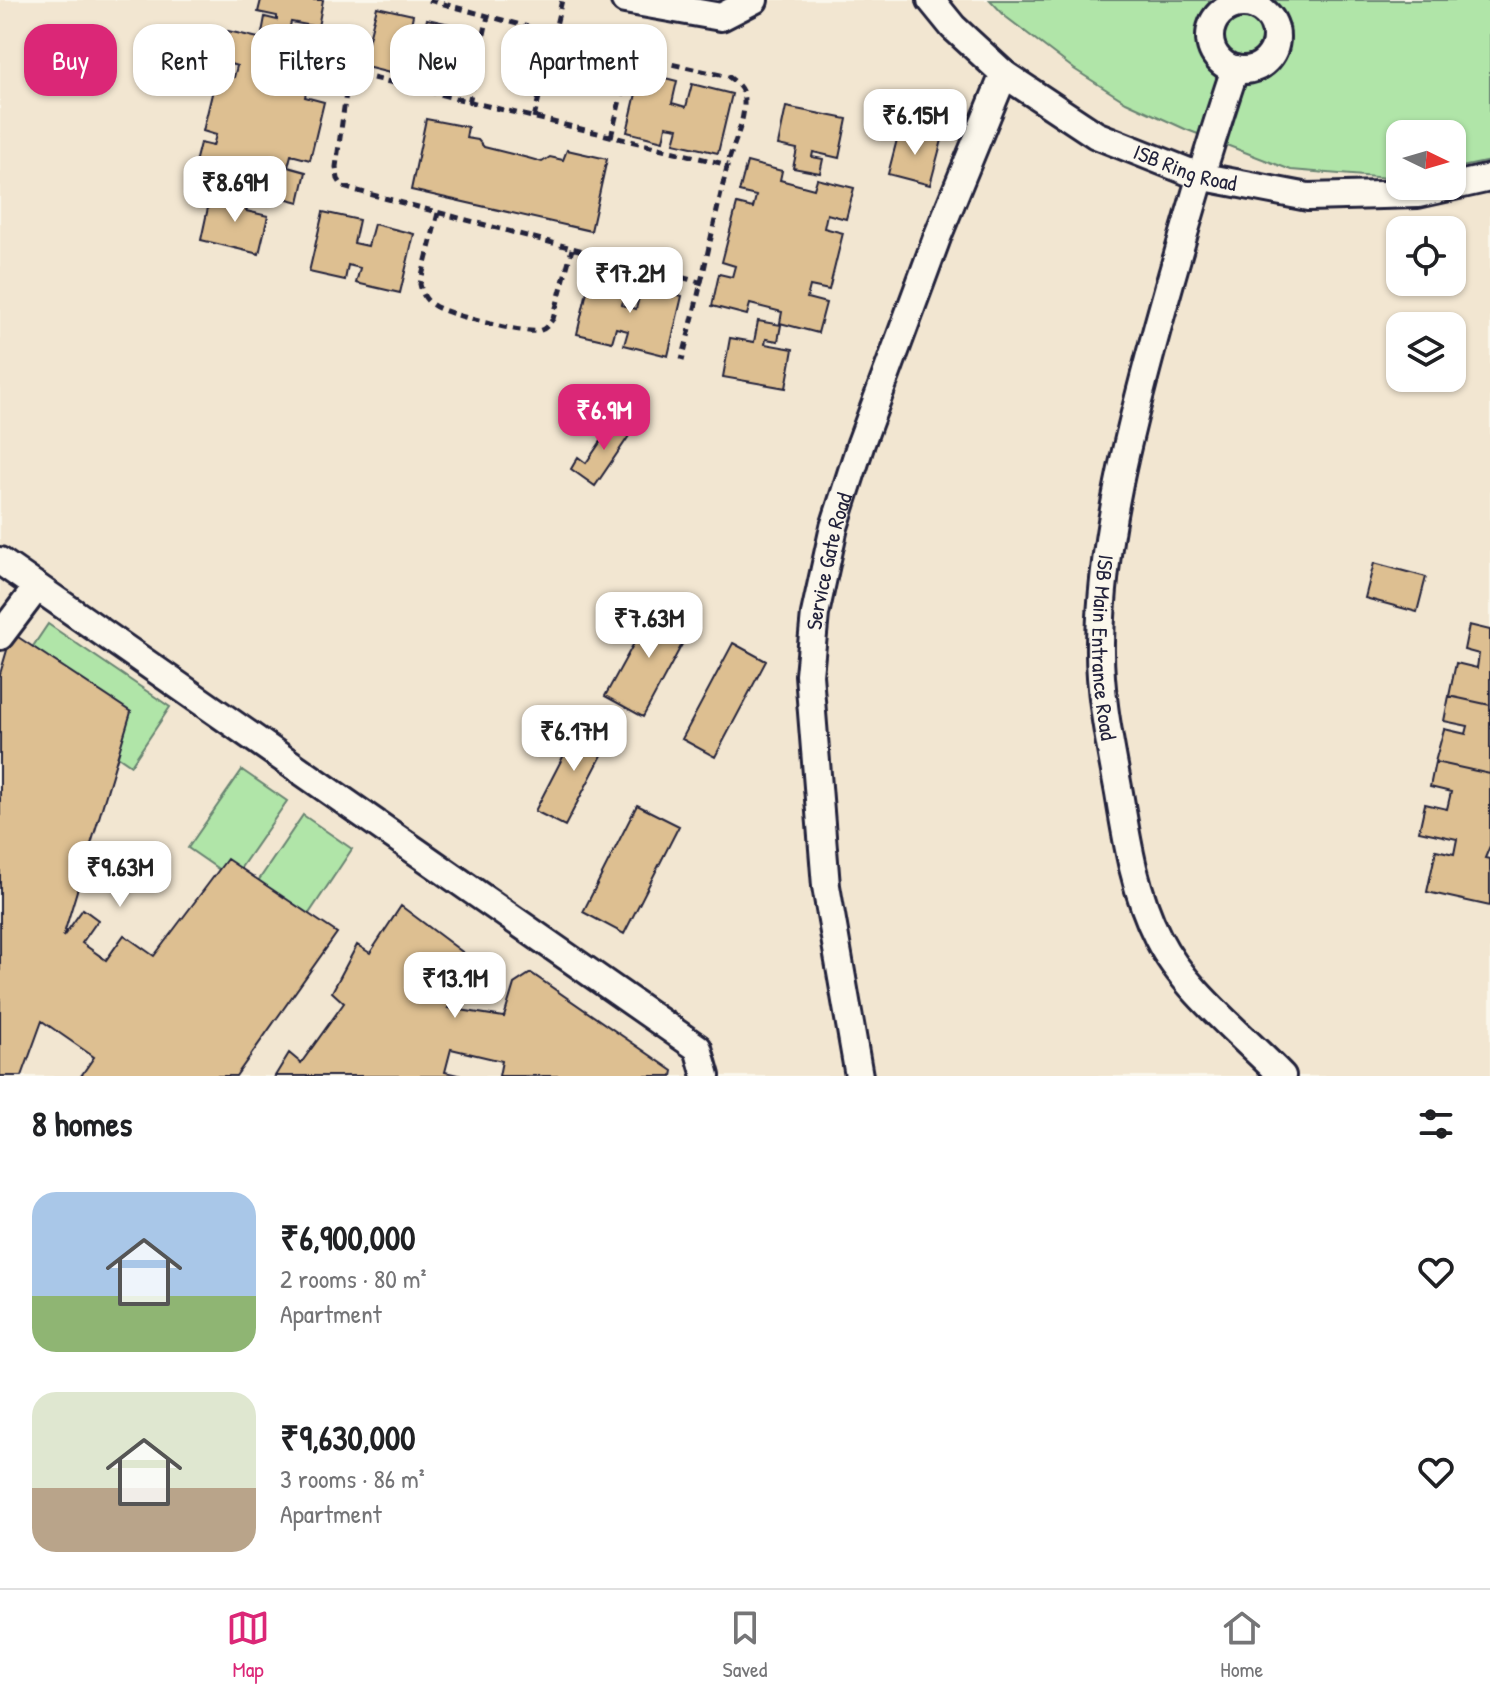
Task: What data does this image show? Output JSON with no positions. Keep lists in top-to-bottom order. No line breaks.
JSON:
{"streets":{"lane":["ISB Ring Road","Service Gate Road","ISB Main Entrance Road"]},"crossings":[["ISB Ring Road","Service Gate Road"],["ISB Ring Road","ISB Main Entrance Road"]],"north":"right","page":{"chip":["Buy","Rent","Filters","New","Apartment"],"price":["₹6.15M","₹8.69M","₹17.2M","₹6.9M","₹7.63M","₹6.17M","₹9.63M","₹13.1M"],"heading":"8 homes","list":[{"name":"₹6,900,000","note":"2 rooms · 80 m² · Apartment"},{"name":"₹9,630,000","note":"3 rooms · 86 m² · Apartment"}],"tabs":["Map","Saved","Home"]}}
